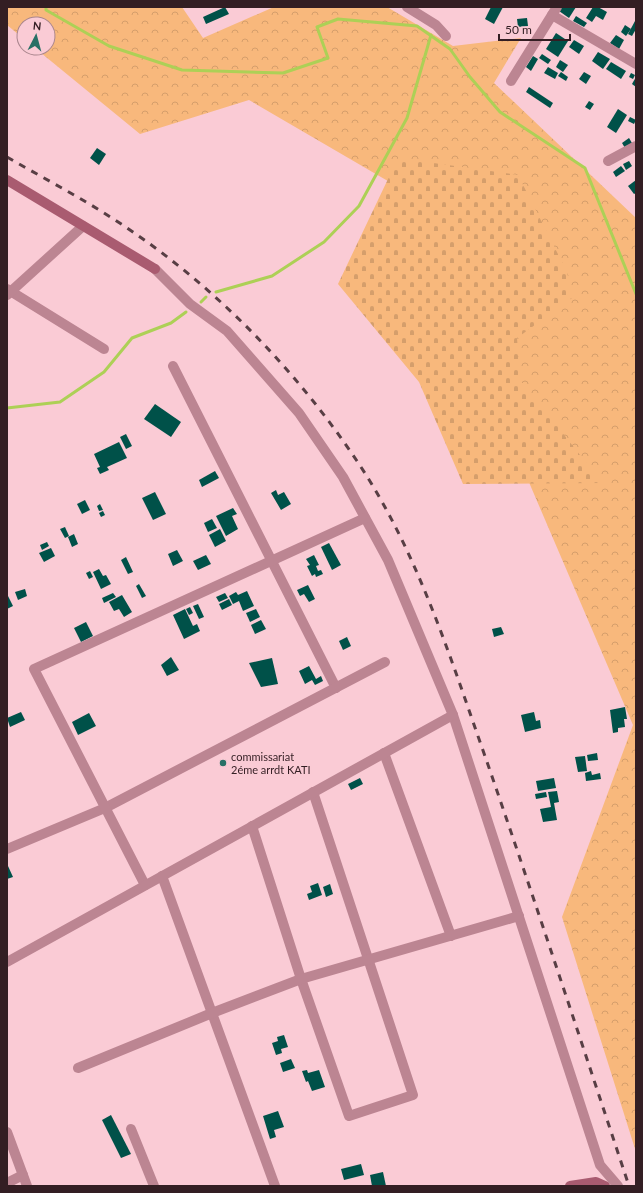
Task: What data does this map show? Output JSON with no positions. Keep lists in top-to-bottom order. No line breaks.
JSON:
{"places":["commissariat 2éme arrdt KATI"],"scale_bar":"50 m","north":"top"}
